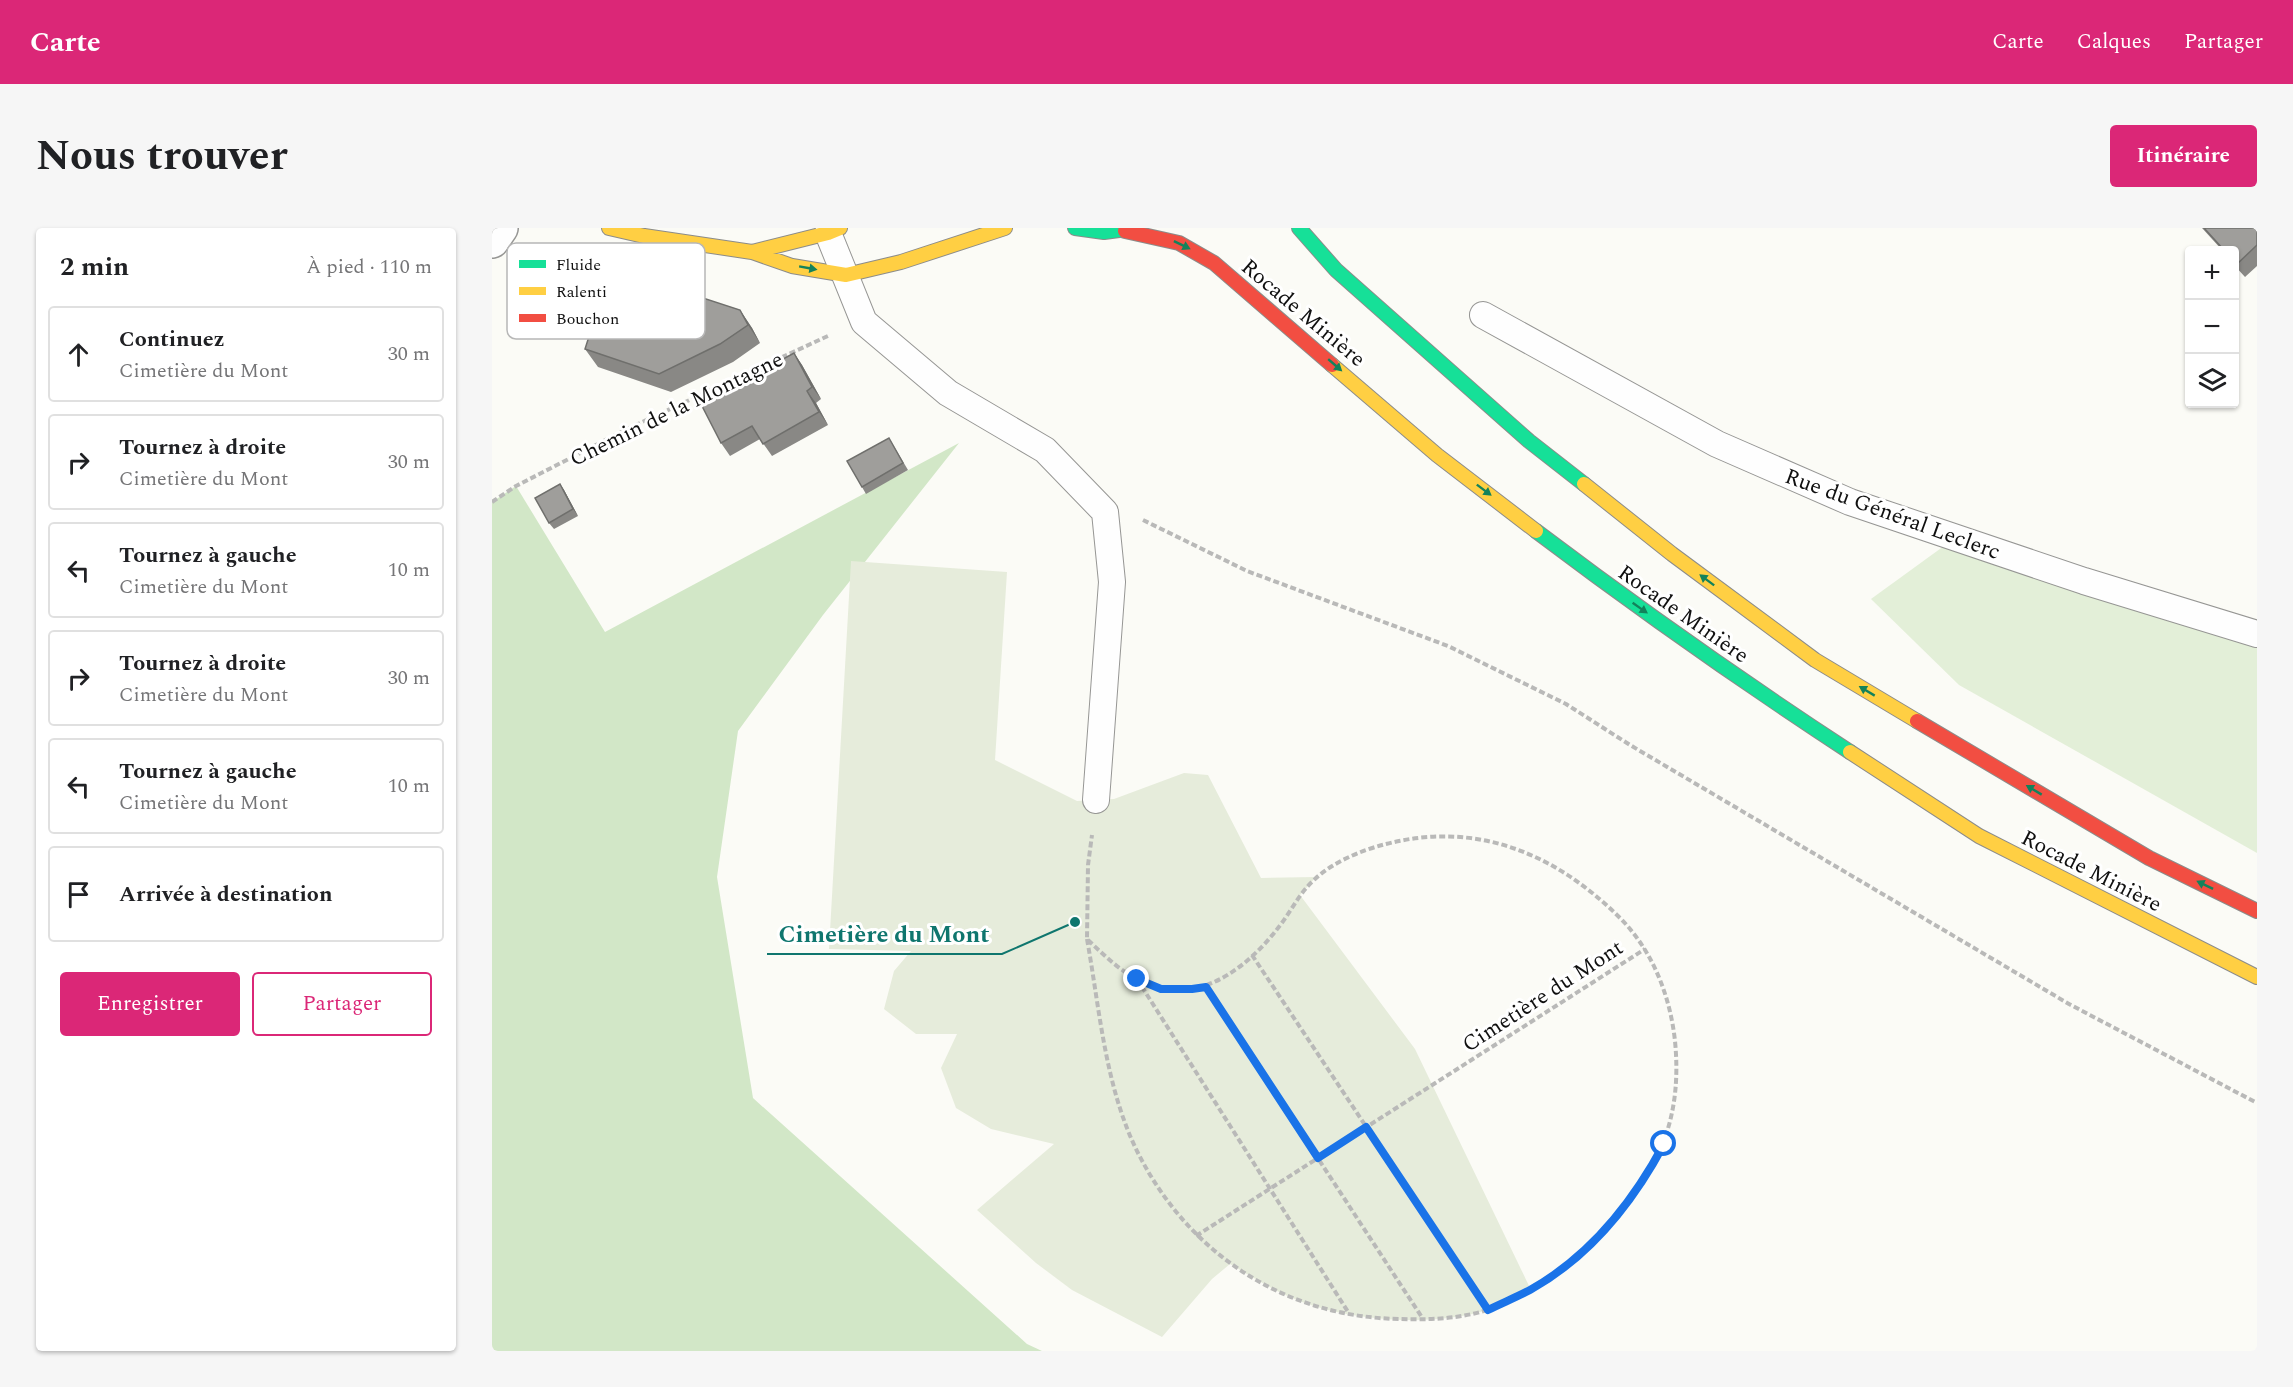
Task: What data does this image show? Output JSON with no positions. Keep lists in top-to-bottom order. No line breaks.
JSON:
{"streets":{"main road":["Rocade Minière"],"lane":["Rue du Général Leclerc"],"path":["Chemin de la Montagne","Cimetière du Mont"]},"places":["Cimetière du Mont"],"legend":["Fluide","Ralenti","Bouchon"],"page":{"header":"Carte","nav":["Carte","Calques","Partager"],"title":"Nous trouver","buttons":["Itinéraire",["Enregistrer","Partager"]],"heading":["2 min","À pied · 110 m"],"map_buttons":["+","−"],"list":[["Continuez","Cimetière du Mont","30 m"],["Tournez à droite","Cimetière du Mont","30 m"],["Tournez à gauche","Cimetière du Mont","10 m"],["Tournez à droite","Cimetière du Mont","30 m"],["Tournez à gauche","Cimetière du Mont","10 m"],"Arrivée à destination"]}}
